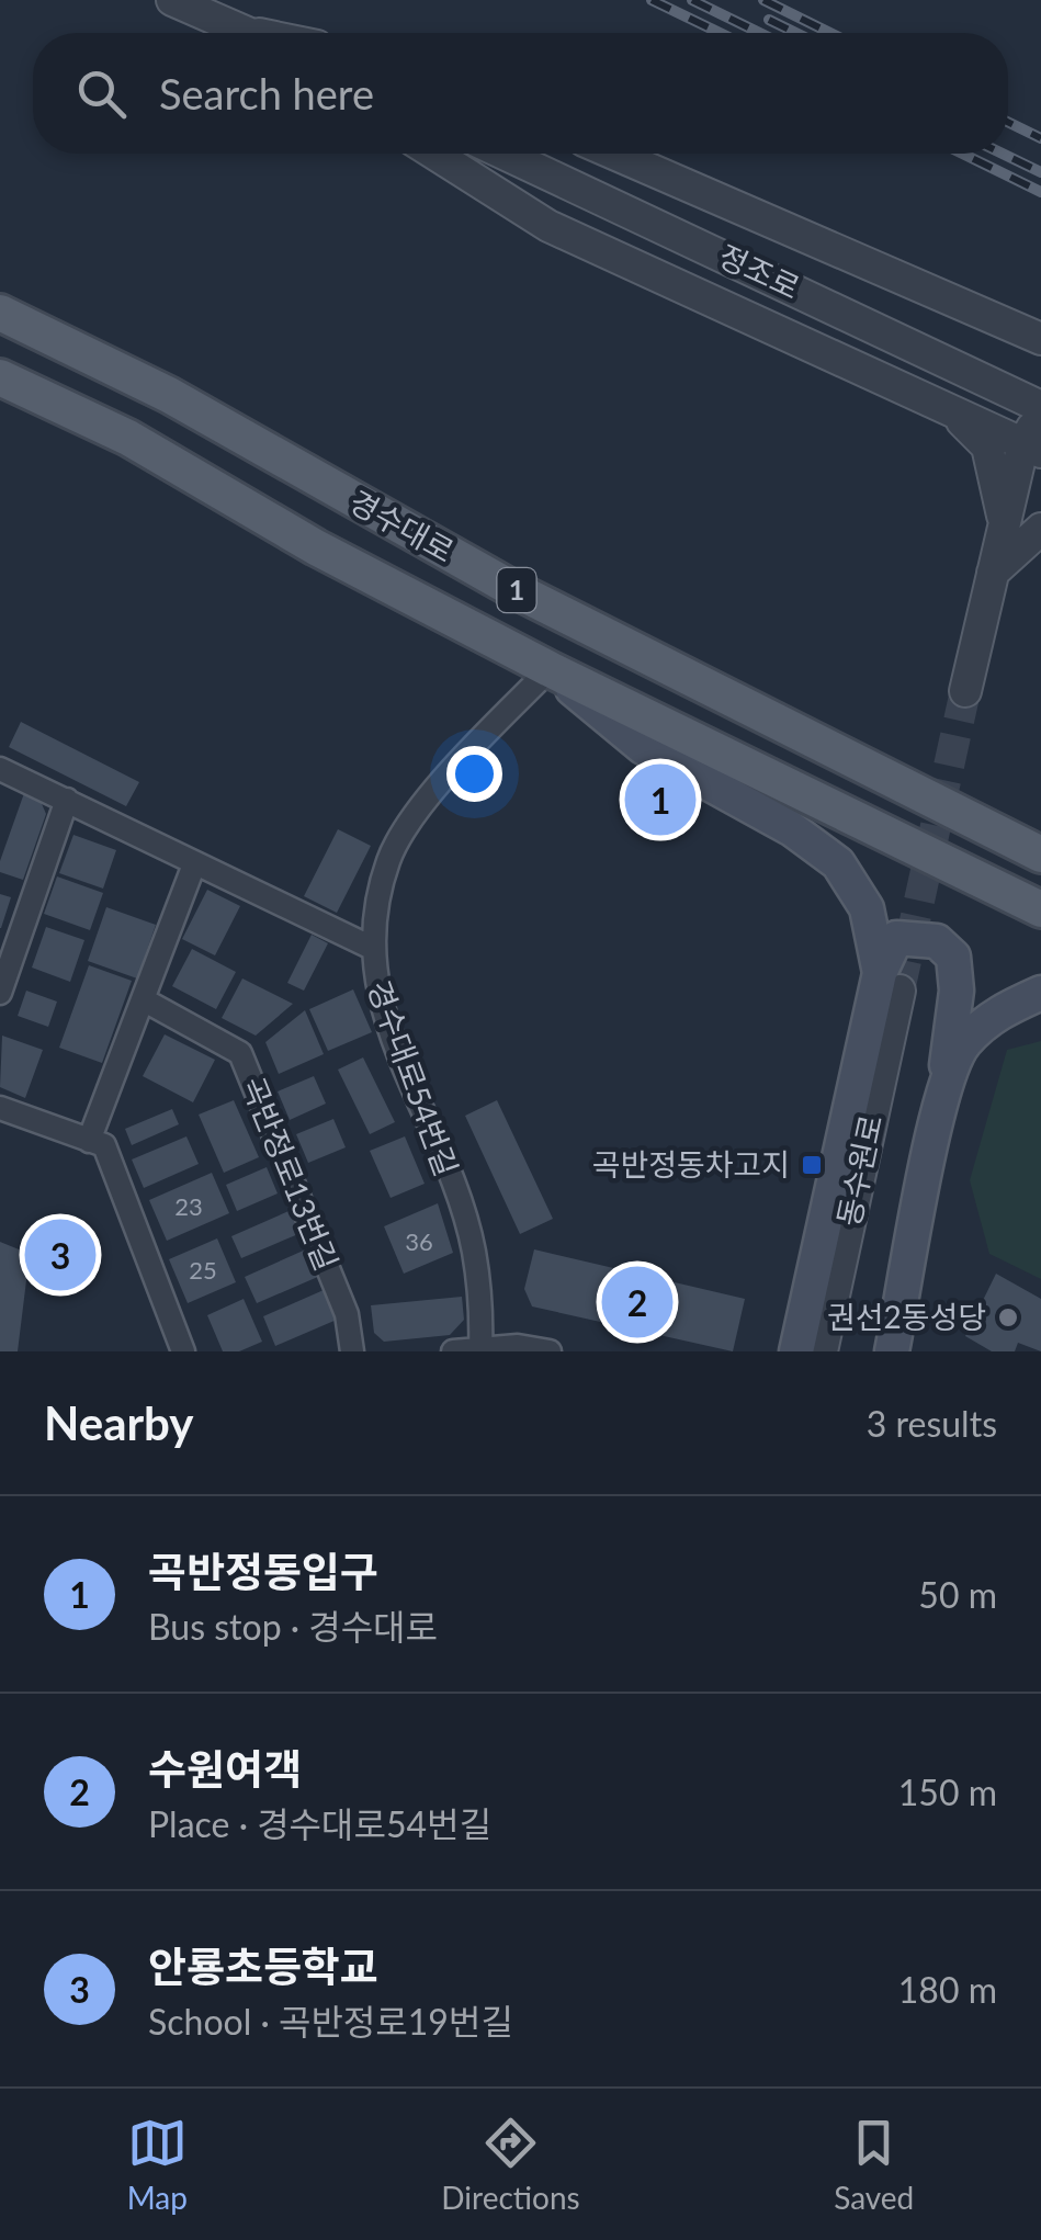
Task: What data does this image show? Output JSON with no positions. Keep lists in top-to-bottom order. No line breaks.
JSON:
{"streets":{"main road":["경수대로","1"],"street":["정조로","경수대로54번길","동수원로","곡반정로13번길"]},"crossings":[["경수대로","경수대로54번길"]],"places":{"transit":["곡반정동차고지"],"other":["권선2동성당"]},"house_numbers":["23","36","25"],"page":{"search":"Search here","pins":["1","3","2"],"heading":["Nearby","3 results"],"list":[{"mark":"1","name":"곡반정동입구","note":"Bus stop · 경수대로","value":"50 m"},{"mark":"2","name":"수원여객","note":"Place · 경수대로54번길","value":"150 m"},{"mark":"3","name":"안룡초등학교","note":"School · 곡반정로19번길","value":"180 m"}],"nav":["Map","Directions","Saved"]}}
